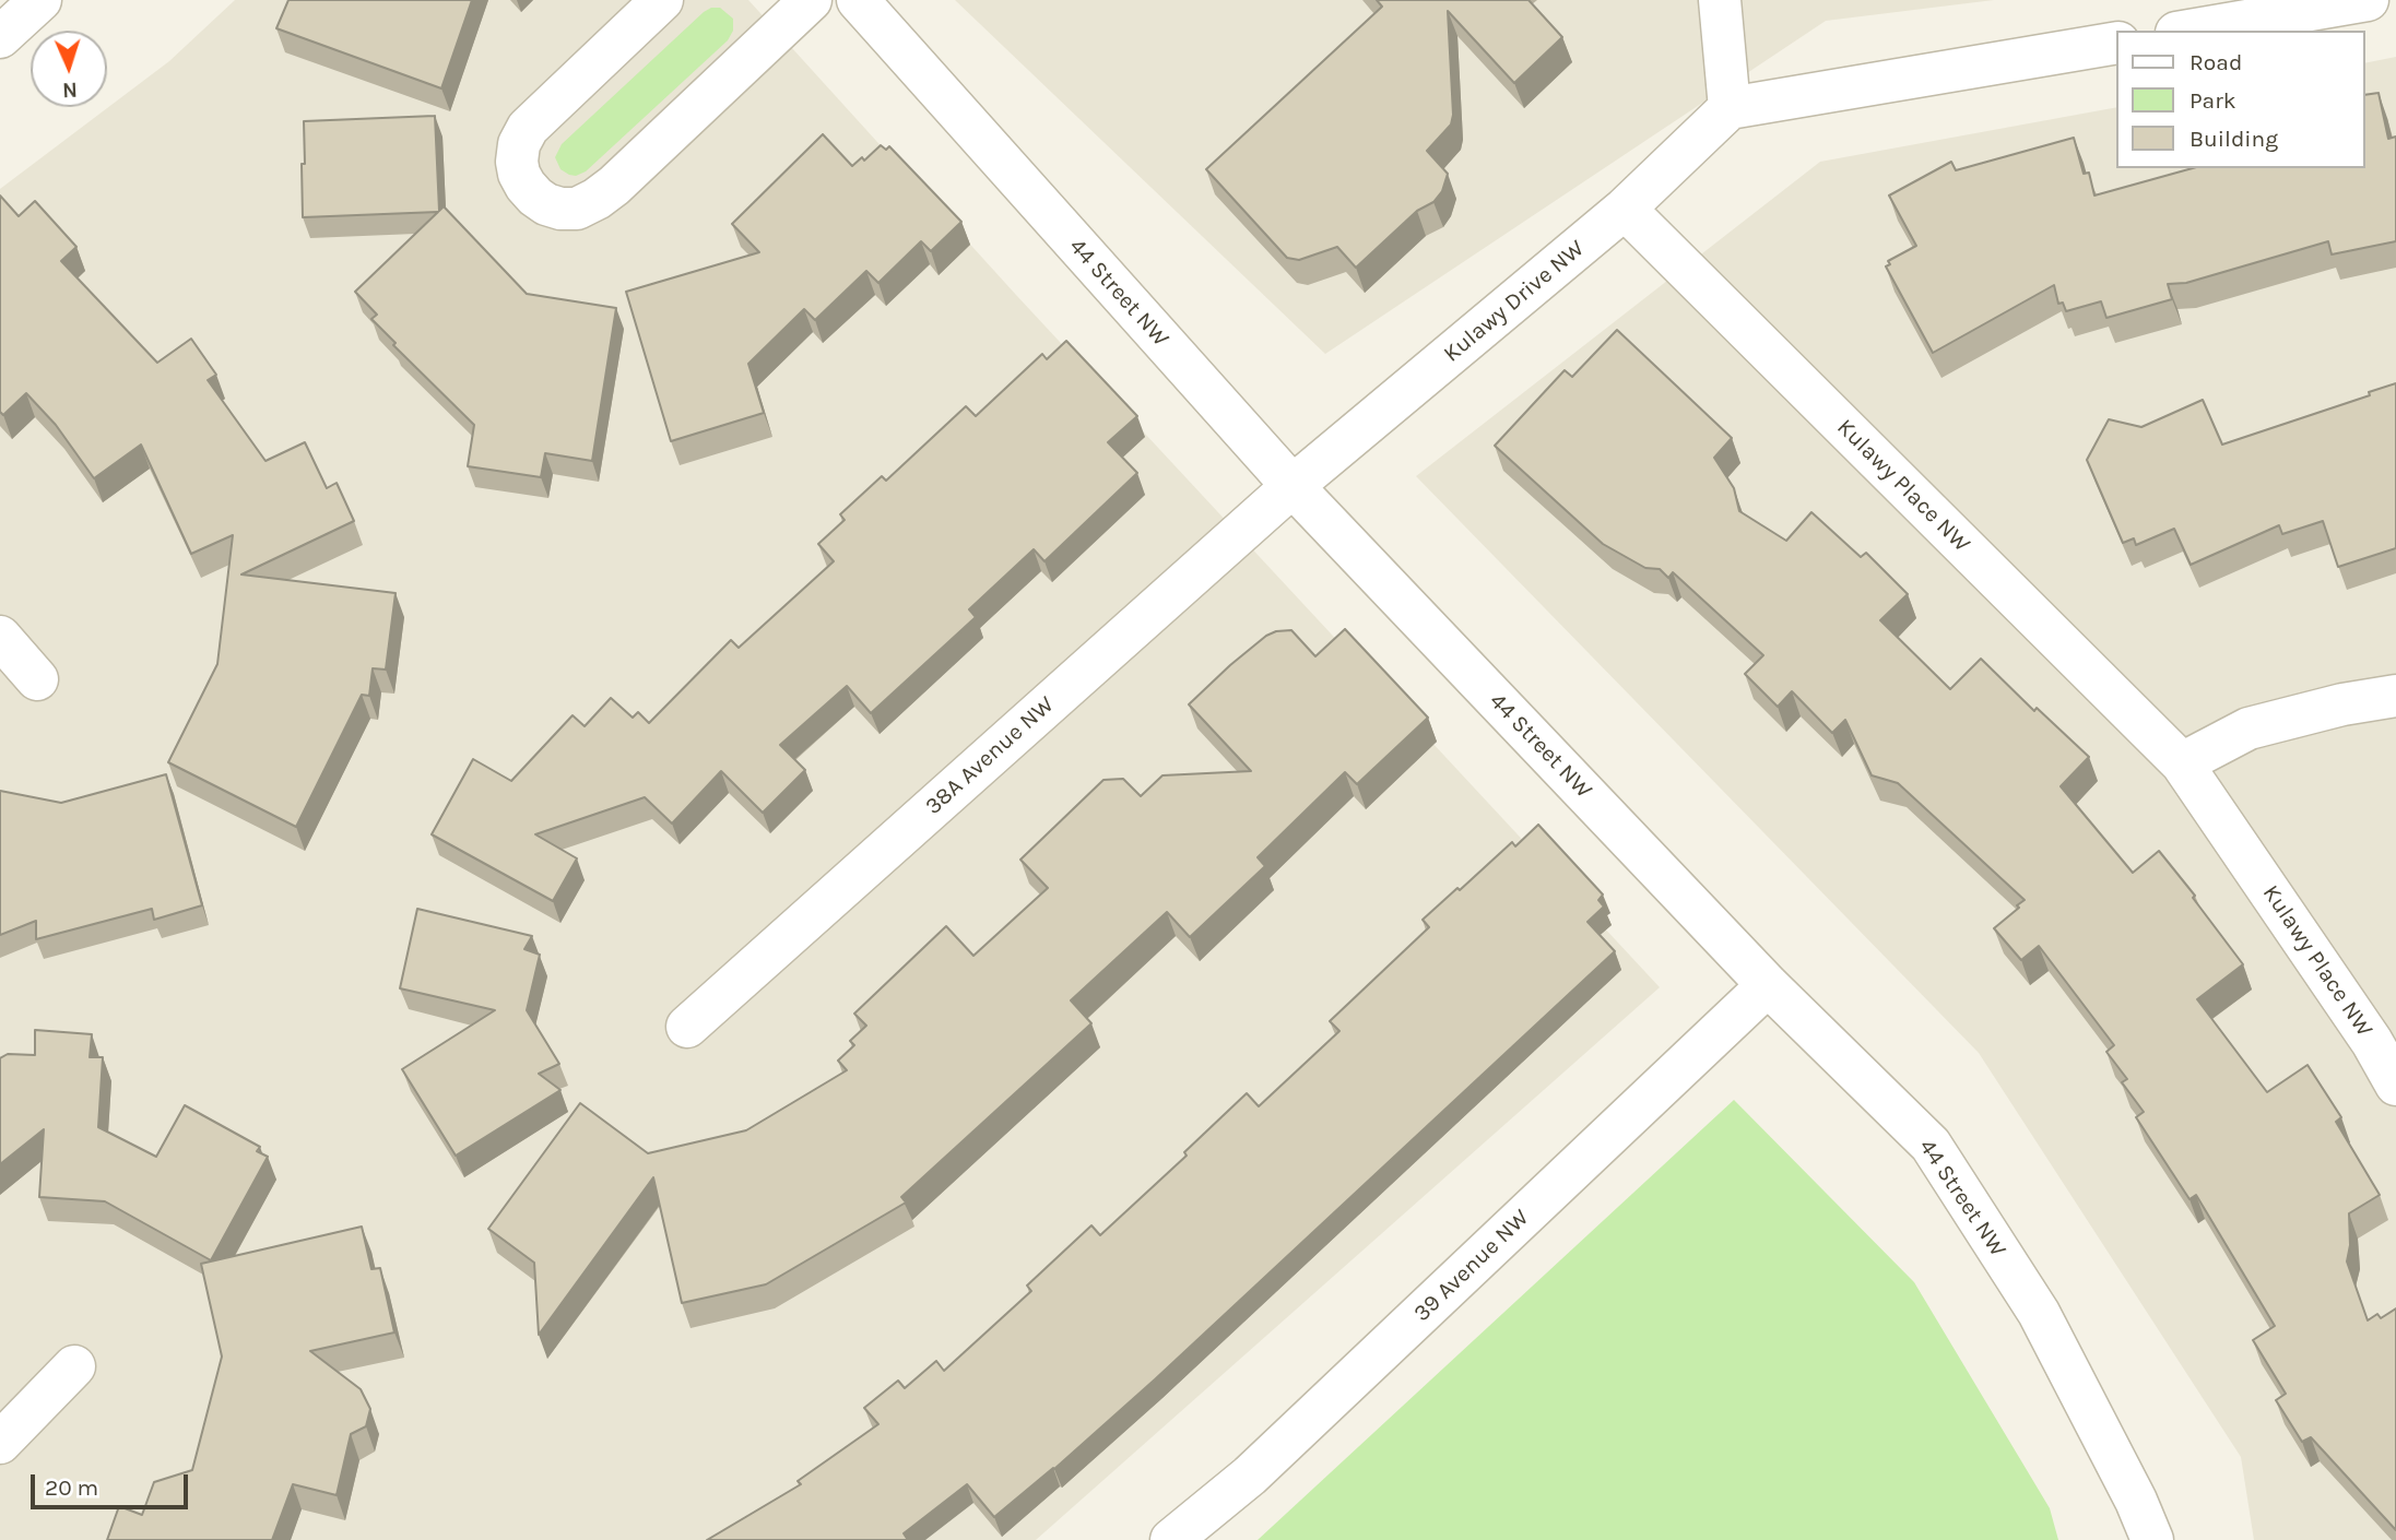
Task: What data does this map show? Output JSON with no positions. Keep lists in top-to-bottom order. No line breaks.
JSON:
{"streets":{"street":["44 Street NW","Kulawy Drive NW","Kulawy Place NW","38A Avenue NW","39 Avenue NW"]},"crossings":[["44 Street NW","Kulawy Drive NW"],["44 Street NW","38A Avenue NW"],["44 Street NW","39 Avenue NW"],["Kulawy Drive NW","Kulawy Place NW"],["Kulawy Drive NW","38A Avenue NW"]],"legend":["Road","Park","Building"],"scale_bar":"20 m","north":"bottom"}
